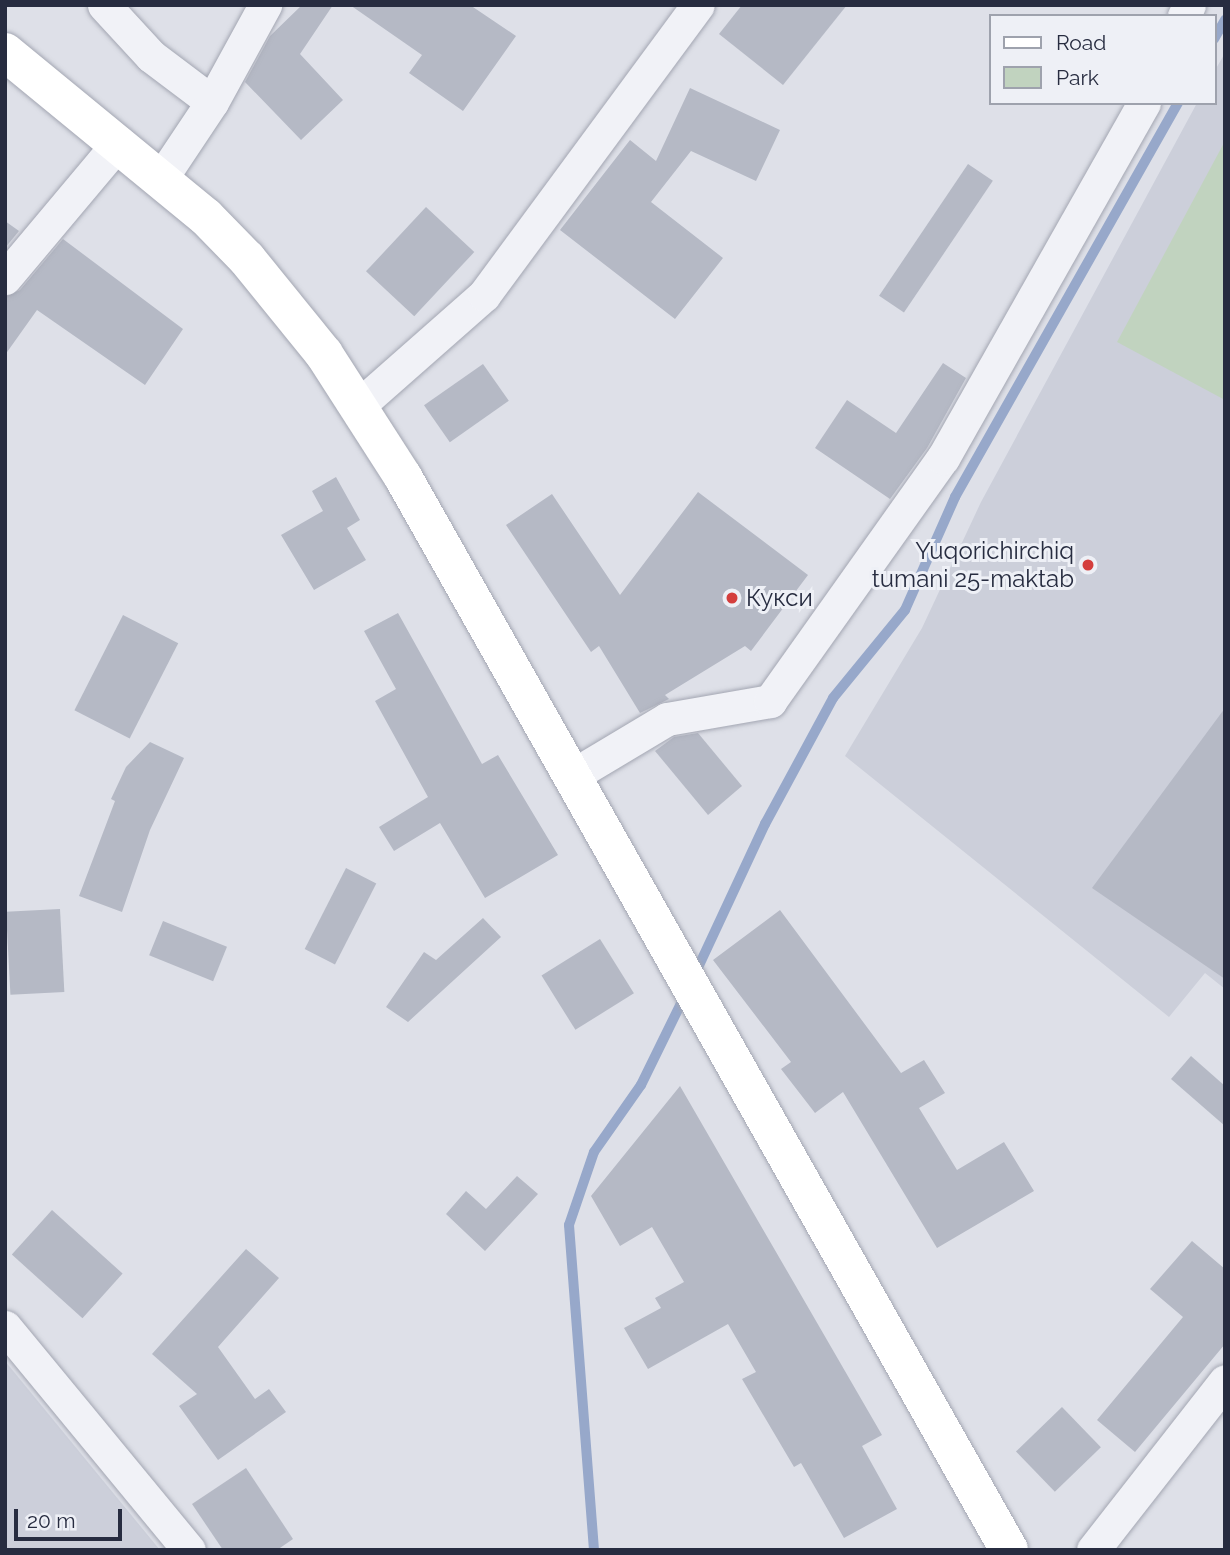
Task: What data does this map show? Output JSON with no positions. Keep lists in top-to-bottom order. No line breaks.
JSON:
{"places":["Yuqorichirchiq tumani 25-maktab","Кукси"],"legend":["Road","Park"],"scale_bar":"20 m"}
